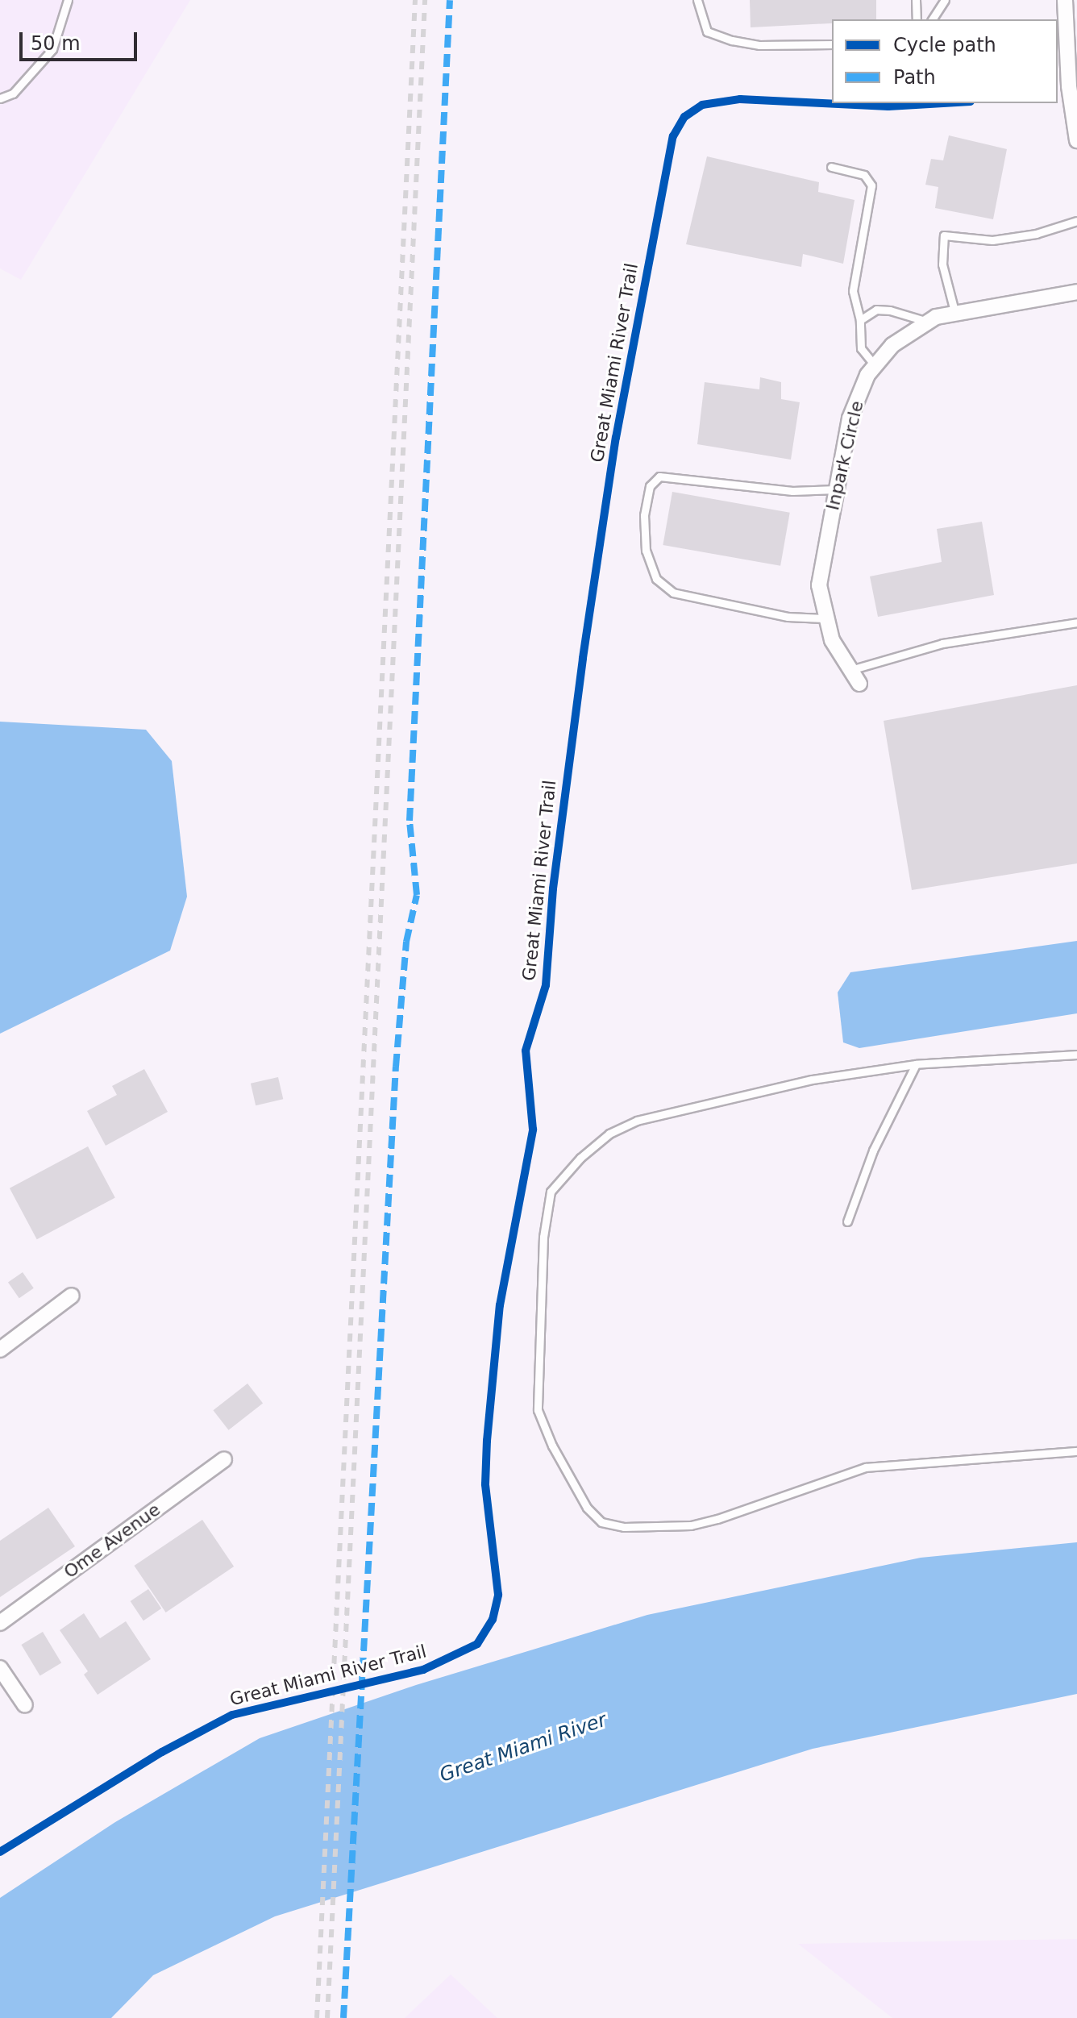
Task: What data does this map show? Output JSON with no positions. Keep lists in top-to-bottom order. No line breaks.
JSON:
{"streets":{"street":["Inpark Circle","Ome Avenue"],"cycle path":["Great Miami River Trail"]},"water":["Great Miami River"],"legend":["Cycle path","Path"],"scale_bar":"50 m"}
